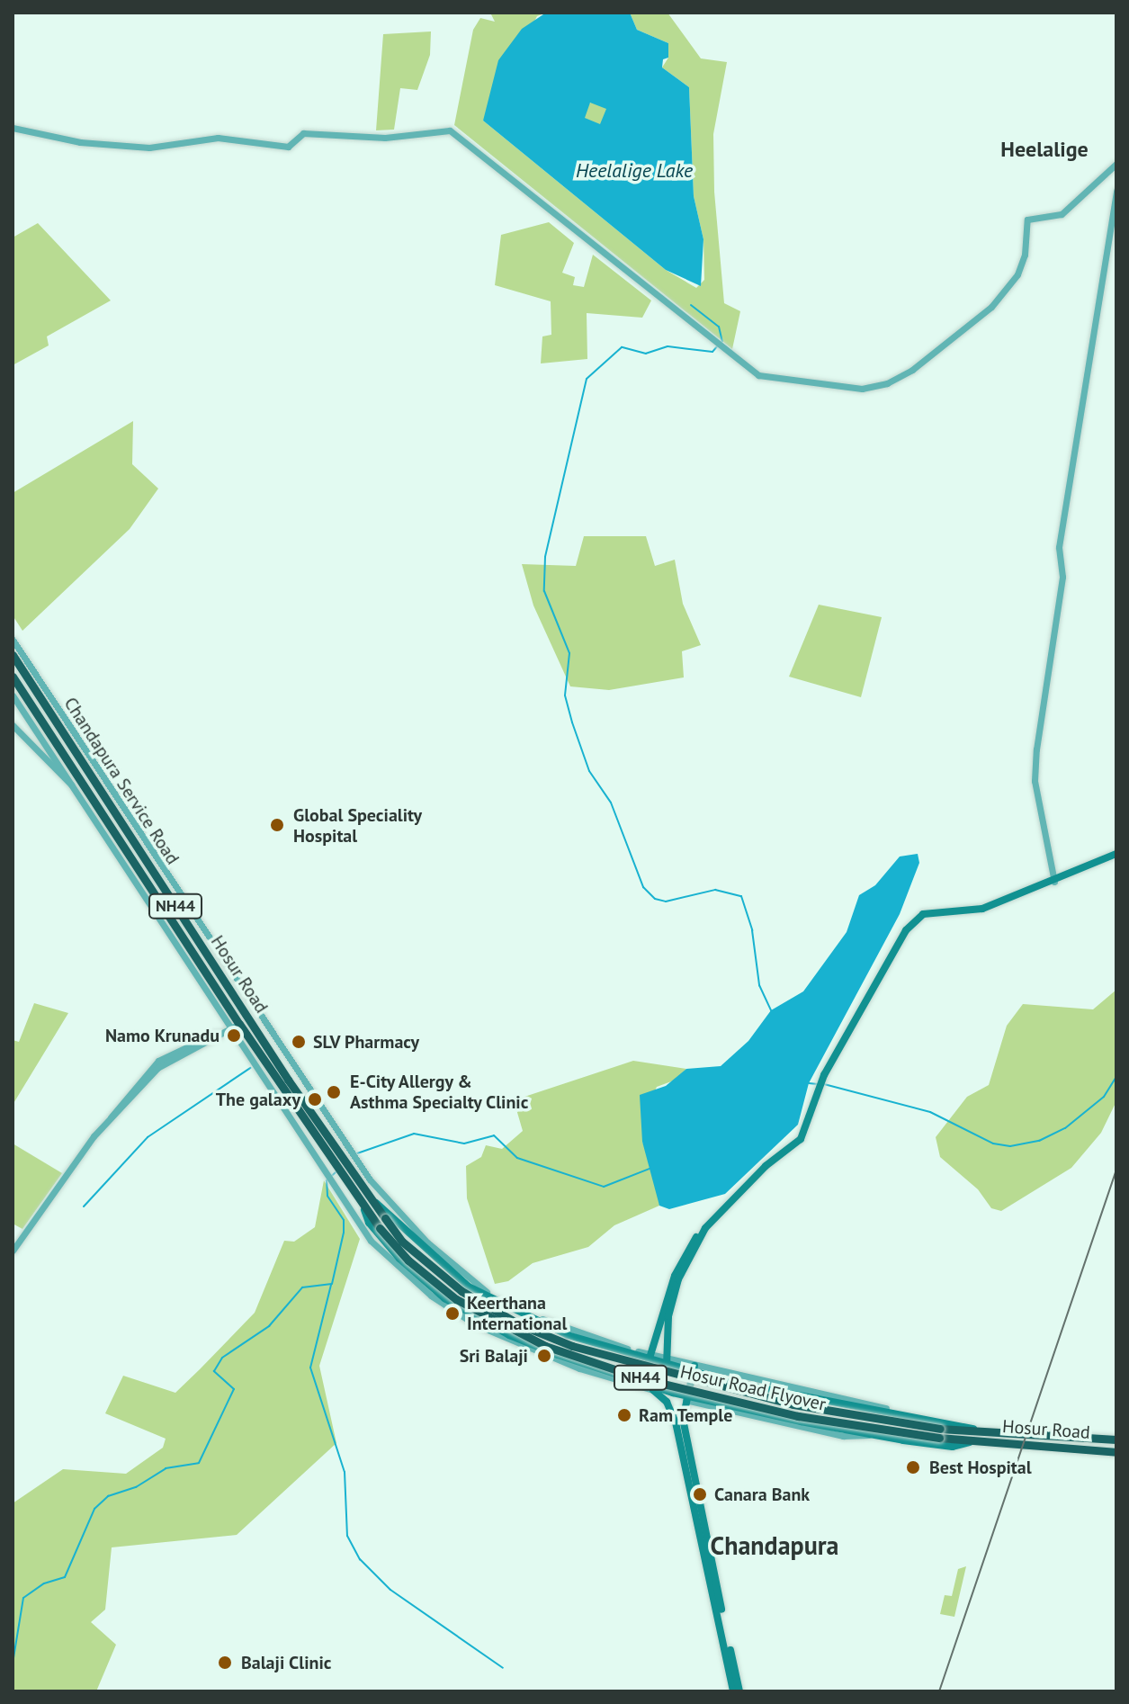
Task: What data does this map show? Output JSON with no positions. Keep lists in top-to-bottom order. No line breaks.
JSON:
{"streets":{"highway":["NH44","Hosur Road","Hosur Road Flyover"],"street":["Chandapura Service Road"]},"crossings":[["Hosur Road","Hosur Road Flyover"]],"districts":["Heelalige","Chandapura"],"water":["Heelalige Lake"],"places":["Global Speciality Hospital","Namo Krunadu","SLV Pharmacy","E-City Allergy & Asthma Specialty Clinic","The galaxy","Keerthana International","Sri Balaji","Ram Temple","Best Hospital","Canara Bank","Balaji Clinic"]}
